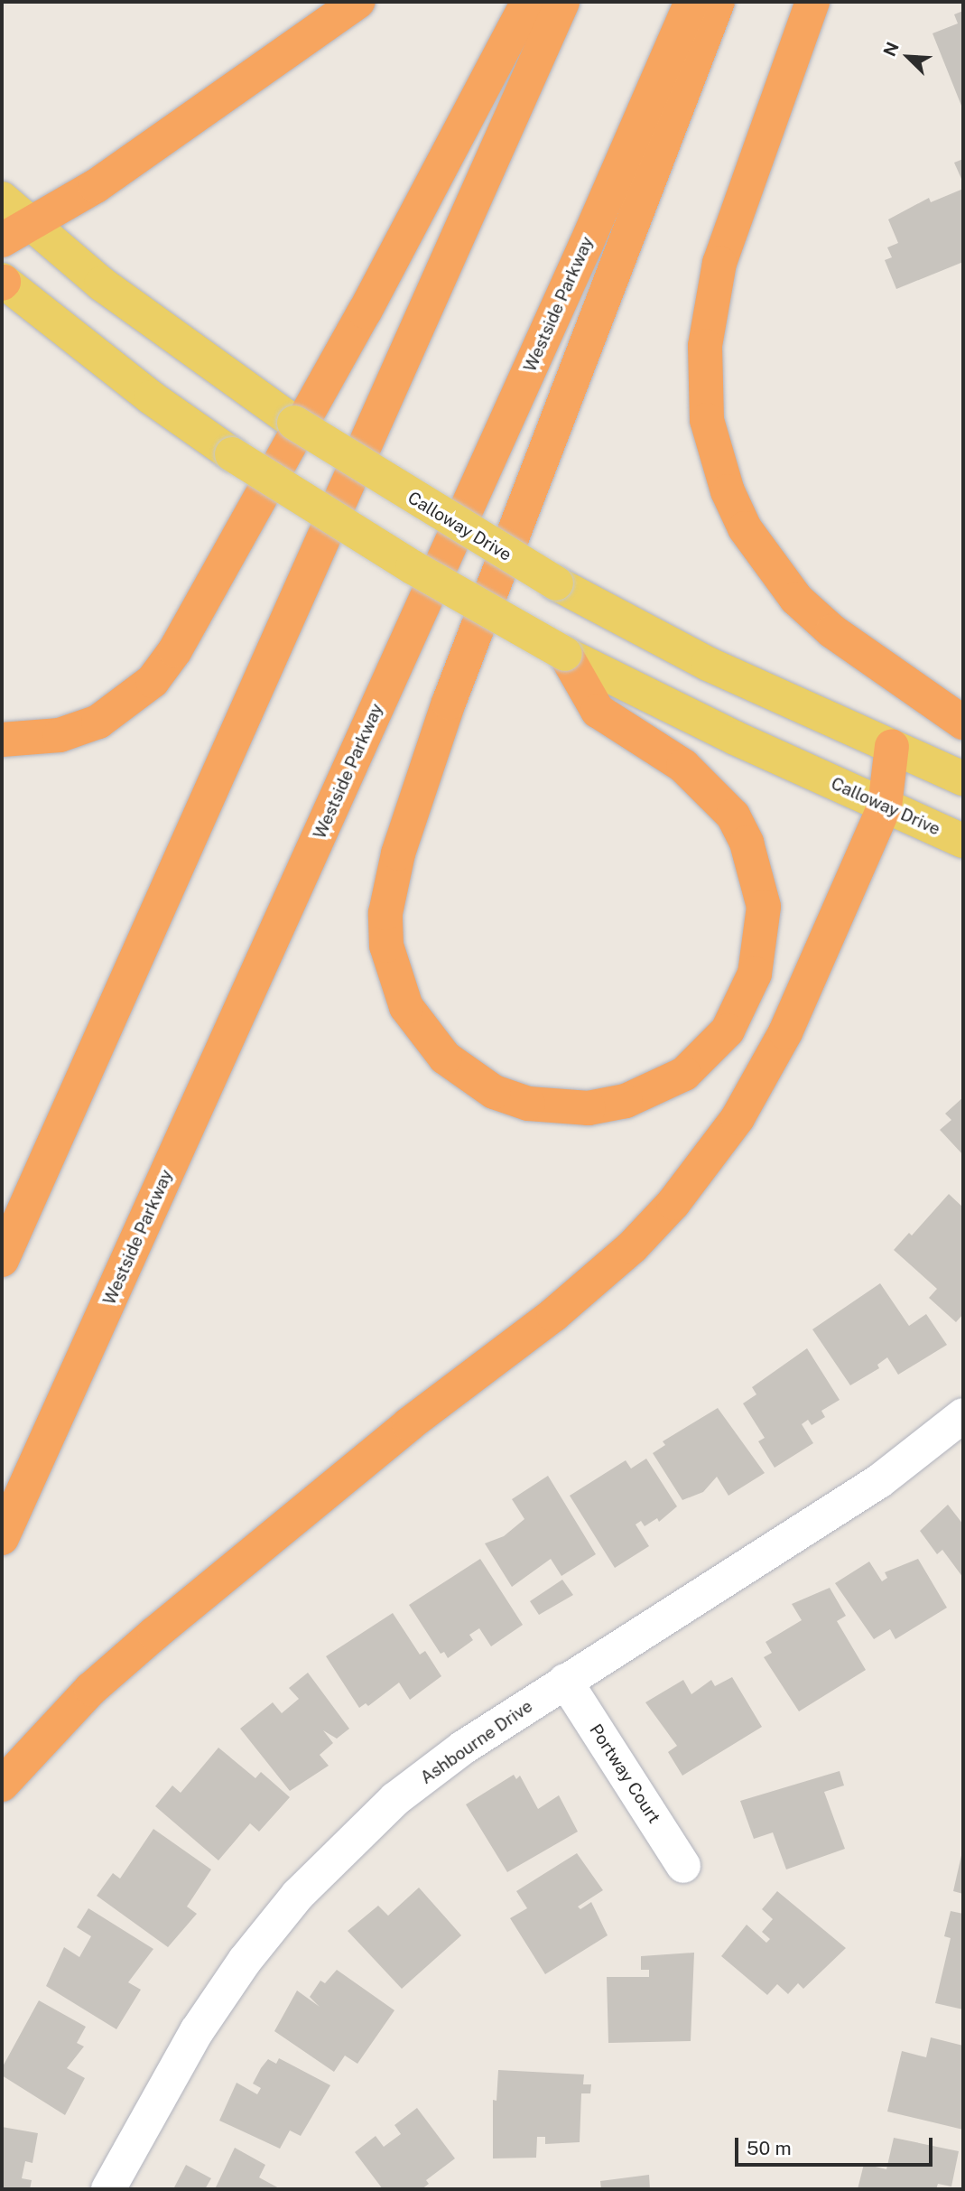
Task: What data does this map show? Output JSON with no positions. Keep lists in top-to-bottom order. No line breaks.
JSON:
{"streets":{"highway":["Westside Parkway"],"main road":["Calloway Drive"],"street":["Ashbourne Drive","Portway Court"]},"crossings":[["Ashbourne Drive","Portway Court"]],"scale_bar":"50 m","north":"top left"}
